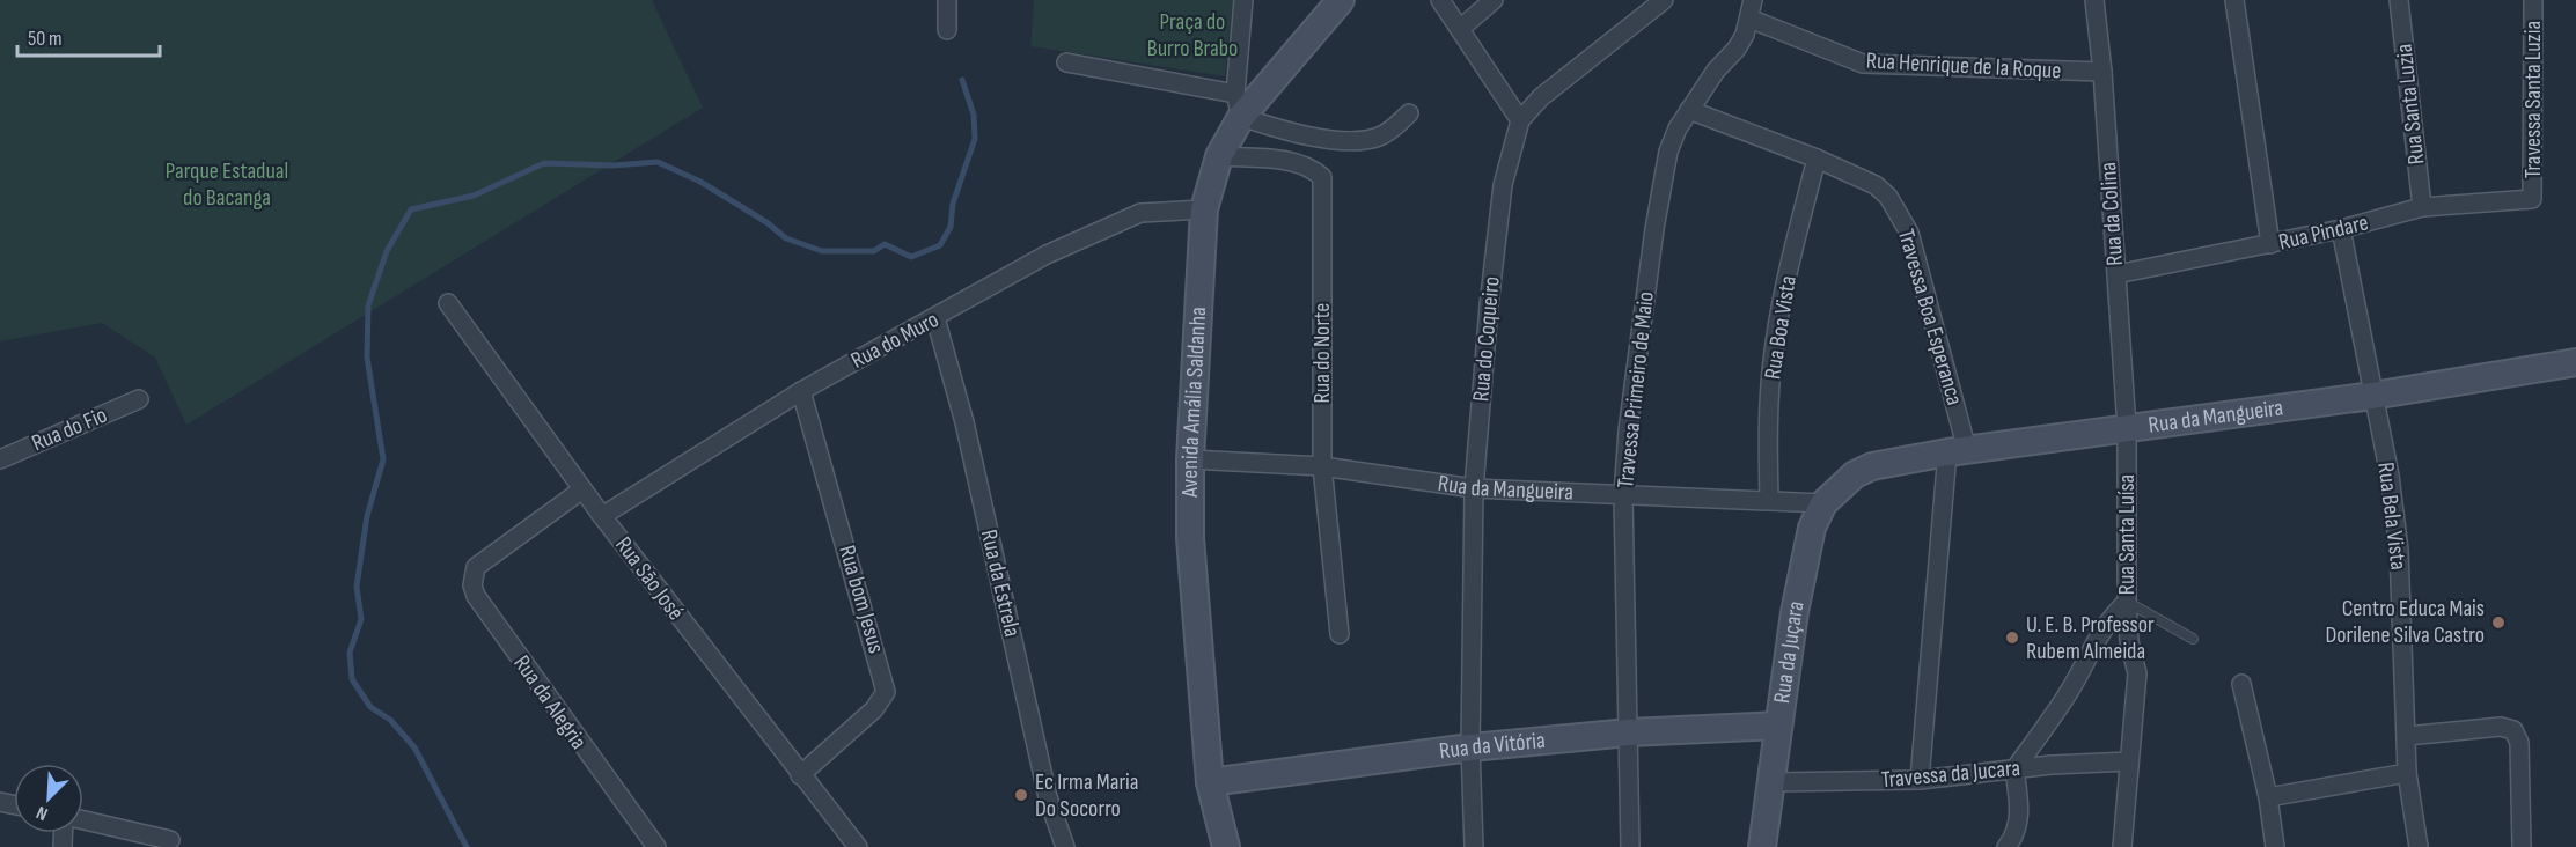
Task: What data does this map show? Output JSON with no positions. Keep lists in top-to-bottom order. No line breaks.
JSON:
{"streets":{"street":["Rua Henrique de la Roque","Travessa Santa Luzia","Rua Santa Luzia","Rua da Colina","Rua Pindare","Travessa Boa Esperanca","Rua Boa Vista","Rua do Coqueiro","Rua do Muro","Rua do Norte","Travessa Primeiro de Maio","Avenida Amália Saldanha","Rua da Mangueira","Rua do Fio","Rua Bela Vista","Rua Santa Luísa","Rua São José","Rua da Estrela","Rua bom Jesus","Rua da Juçara","Rua da Alegria","Rua da Vitória","Travessa da Jucara"]},"crossings":[["Rua Henrique de la Roque","Rua da Colina"],["Rua Henrique de la Roque","Travessa Primeiro de Maio"],["Travessa Santa Luzia","Rua Pindare"],["Rua Santa Luzia","Rua Pindare"],["Rua da Colina","Rua Pindare"],["Rua da Colina","Rua da Mangueira"],["Rua da Colina","Rua Santa Luísa"],["Rua Pindare","Rua Bela Vista"],["Travessa Boa Esperanca","Rua Boa Vista"],["Travessa Boa Esperanca","Travessa Primeiro de Maio"],["Travessa Boa Esperanca","Rua da Mangueira"],["Travessa Boa Esperanca","Travessa da Jucara"],["Rua Boa Vista","Rua da Mangueira"],["Rua do Coqueiro","Rua da Mangueira"],["Rua do Coqueiro","Rua da Vitória"],["Rua do Muro","Avenida Amália Saldanha"],["Rua do Muro","Rua São José"],["Rua do Muro","Rua da Estrela"],["Rua do Muro","Rua bom Jesus"],["Rua do Norte","Avenida Amália Saldanha"],["Rua do Norte","Rua da Mangueira"],["Travessa Primeiro de Maio","Rua da Mangueira"],["Travessa Primeiro de Maio","Rua da Vitória"],["Avenida Amália Saldanha","Rua da Mangueira"],["Avenida Amália Saldanha","Rua da Vitória"],["Rua da Mangueira","Rua Bela Vista"],["Rua da Mangueira","Rua Santa Luísa"],["Rua da Mangueira","Rua da Juçara"],["Rua Santa Luísa","Travessa da Jucara"],["Rua São José","Rua bom Jesus"],["Rua São José","Rua da Alegria"],["Rua da Juçara","Rua da Vitória"],["Rua da Juçara","Travessa da Jucara"]],"parks":["Praça do Burro Brabo","Parque Estadual do Bacanga"],"places":["Centro Educa Mais Dorilene Silva Castro","U. E. B. Professor Rubem Almeida","Ec Irma Maria Do Socorro"],"scale_bar":"50 m","north":"bottom left"}
